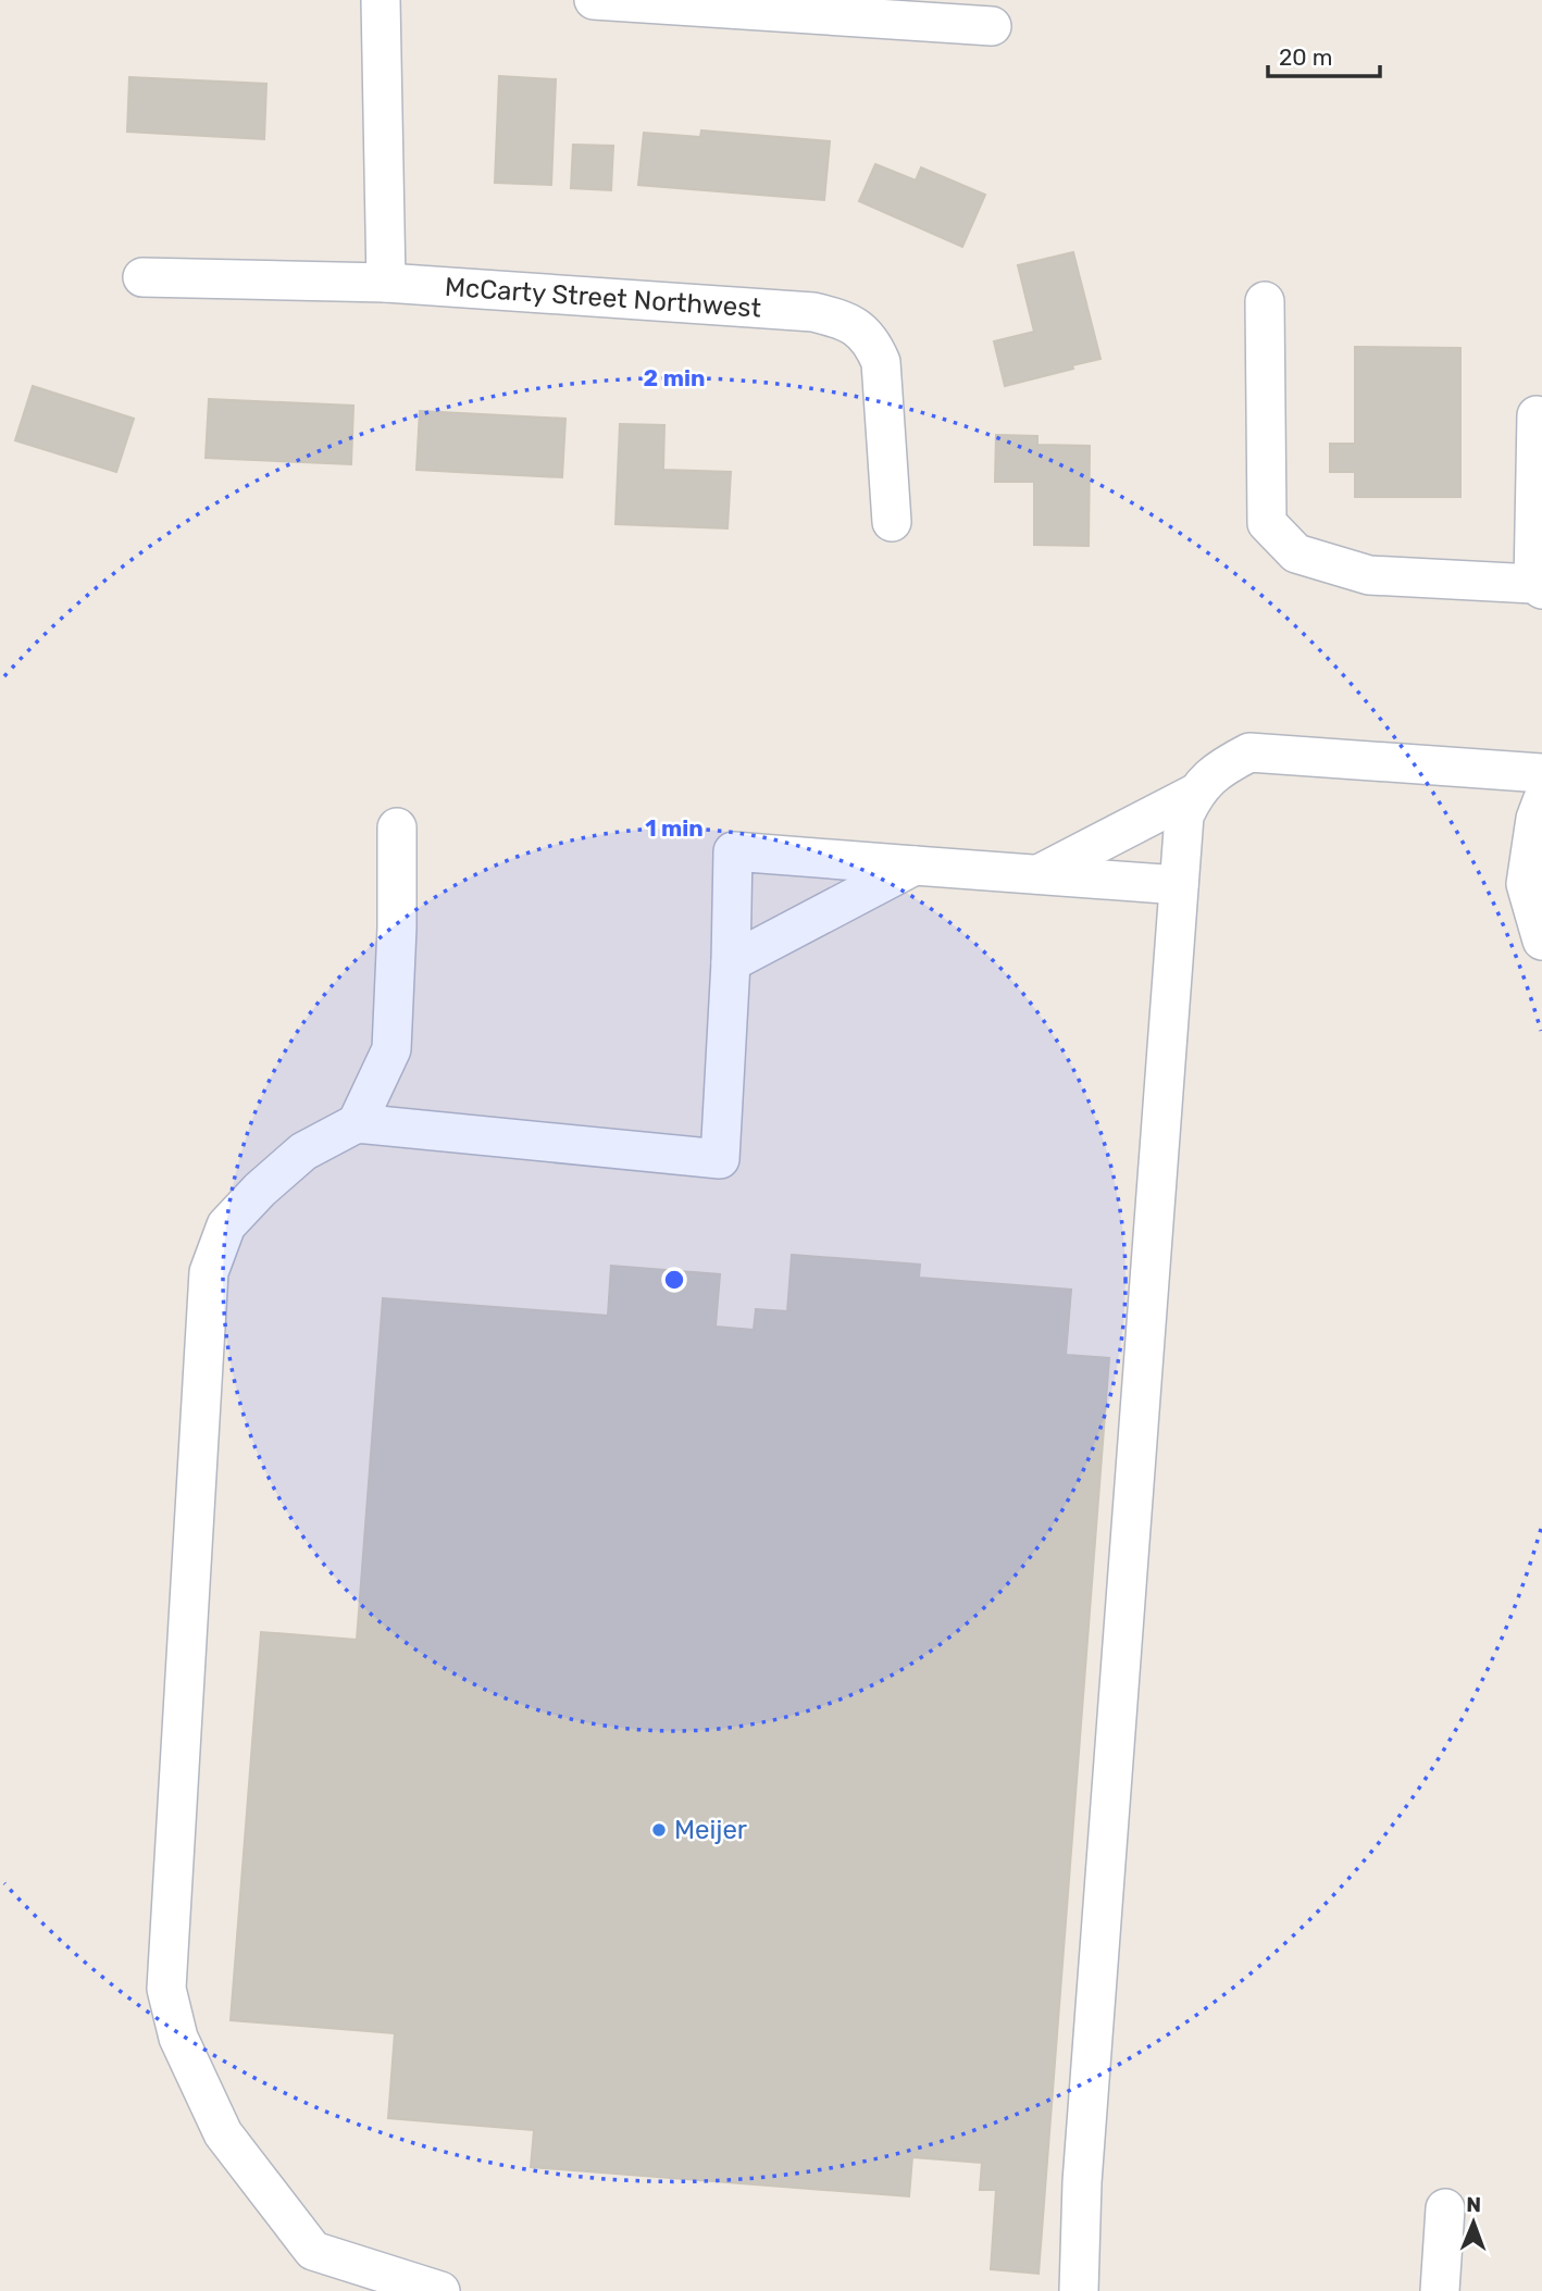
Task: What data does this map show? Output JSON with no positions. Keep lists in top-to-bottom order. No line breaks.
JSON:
{"streets":{"street":["McCarty Street Northwest"]},"places":["Meijer"],"scale_bar":"20 m","north":"top","rings":["2 min","1 min"]}
